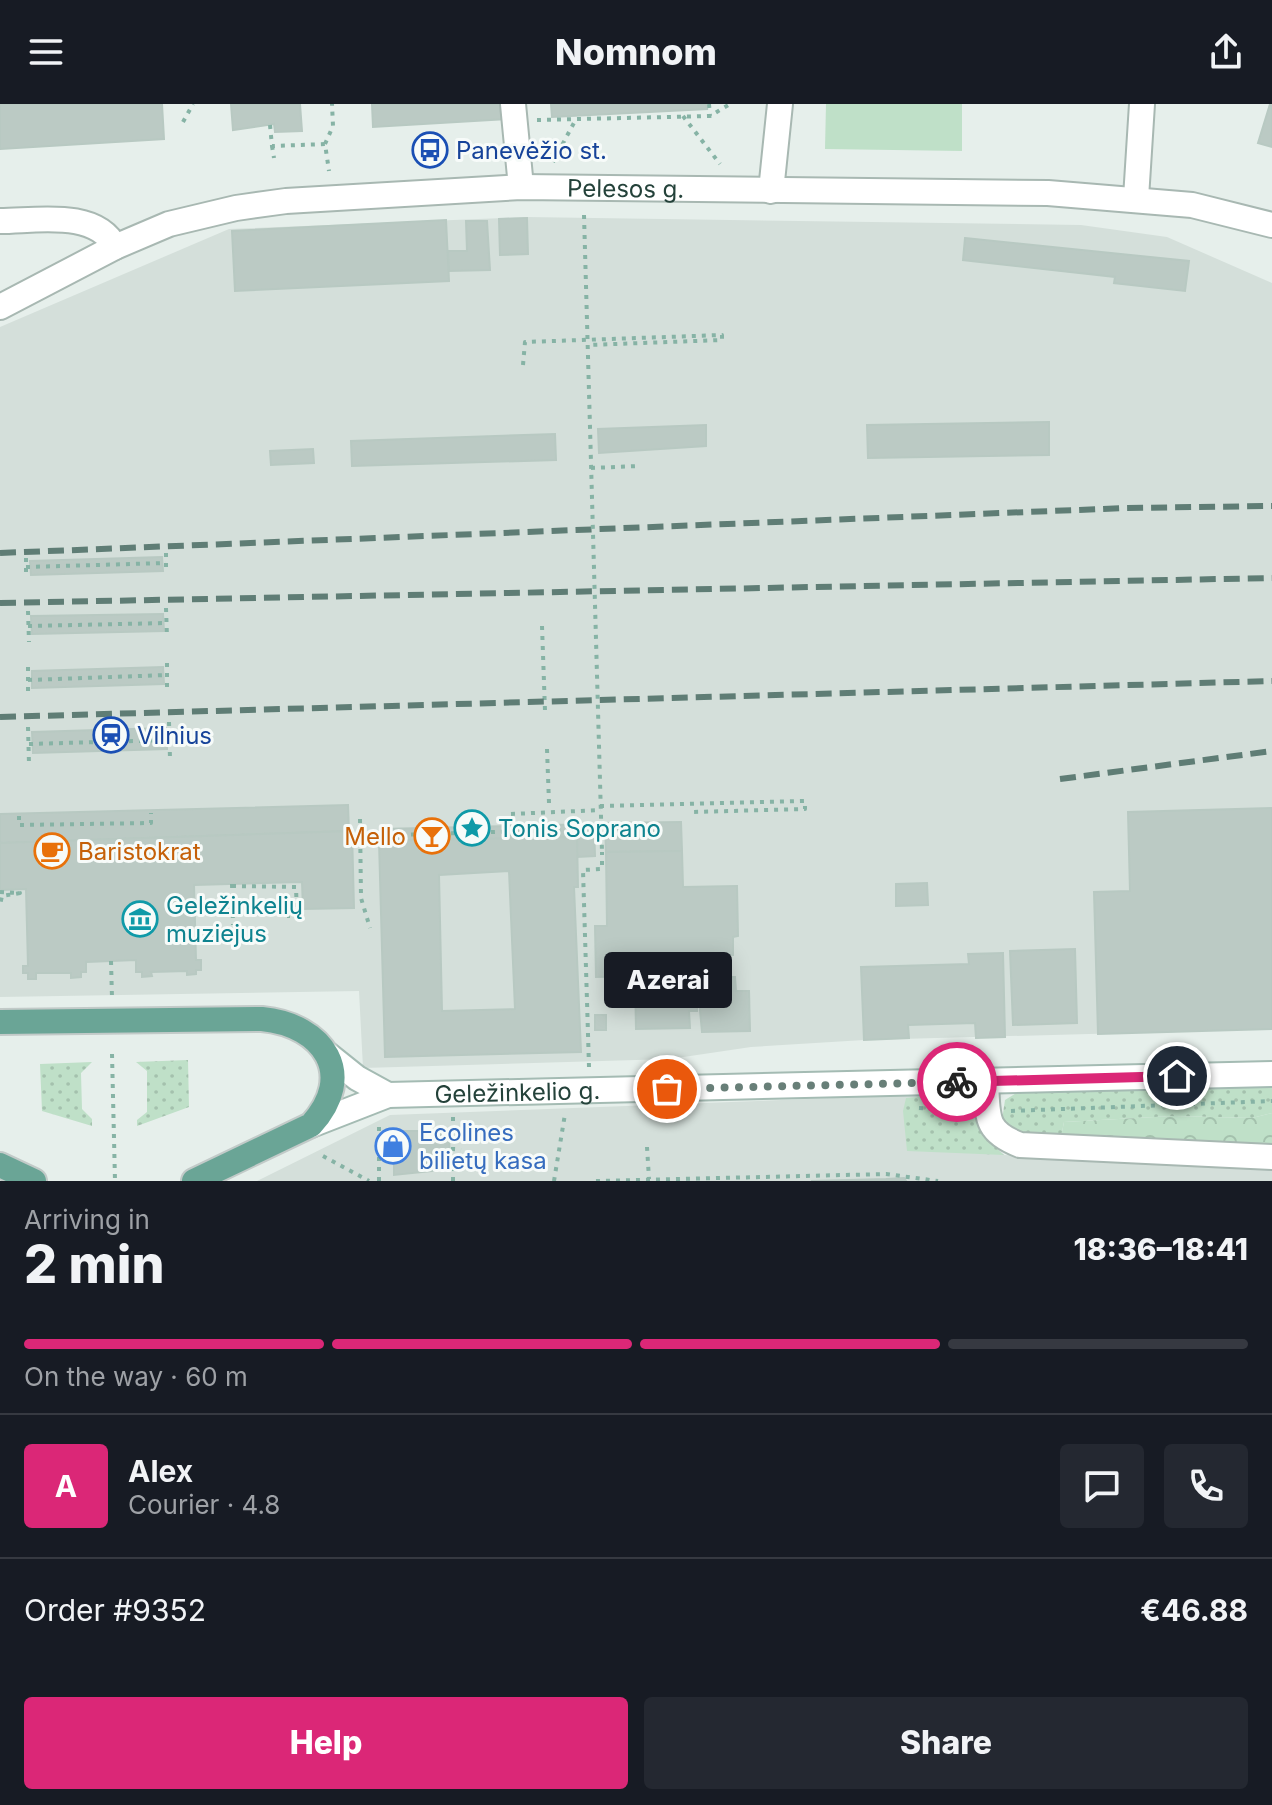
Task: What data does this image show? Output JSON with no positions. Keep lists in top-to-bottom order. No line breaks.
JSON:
{"streets":{"main road":["Geležinkelio g."],"street":["Pelesos g."]},"places":{"bus stop":["Panevėžio st."],"station":["Vilnius"],"place":["Tonis Soprano"],"bar":["Mello"],"cafe":["Baristokrat"],"museum":["Geležinkelių muziejus"],"other":["Azerai"],"shop":["Ecolines bilietų kasa"]},"page":{"header":"Nomnom","bubble":"Azerai","heading":["2 min","Arriving in","18:36–18:41"],"panel":["Alex","Courier · 4.8","Order #9352","€46.88"],"bar":"On the way · 60 m","round":"A","buttons":["Help","Share"]}}
